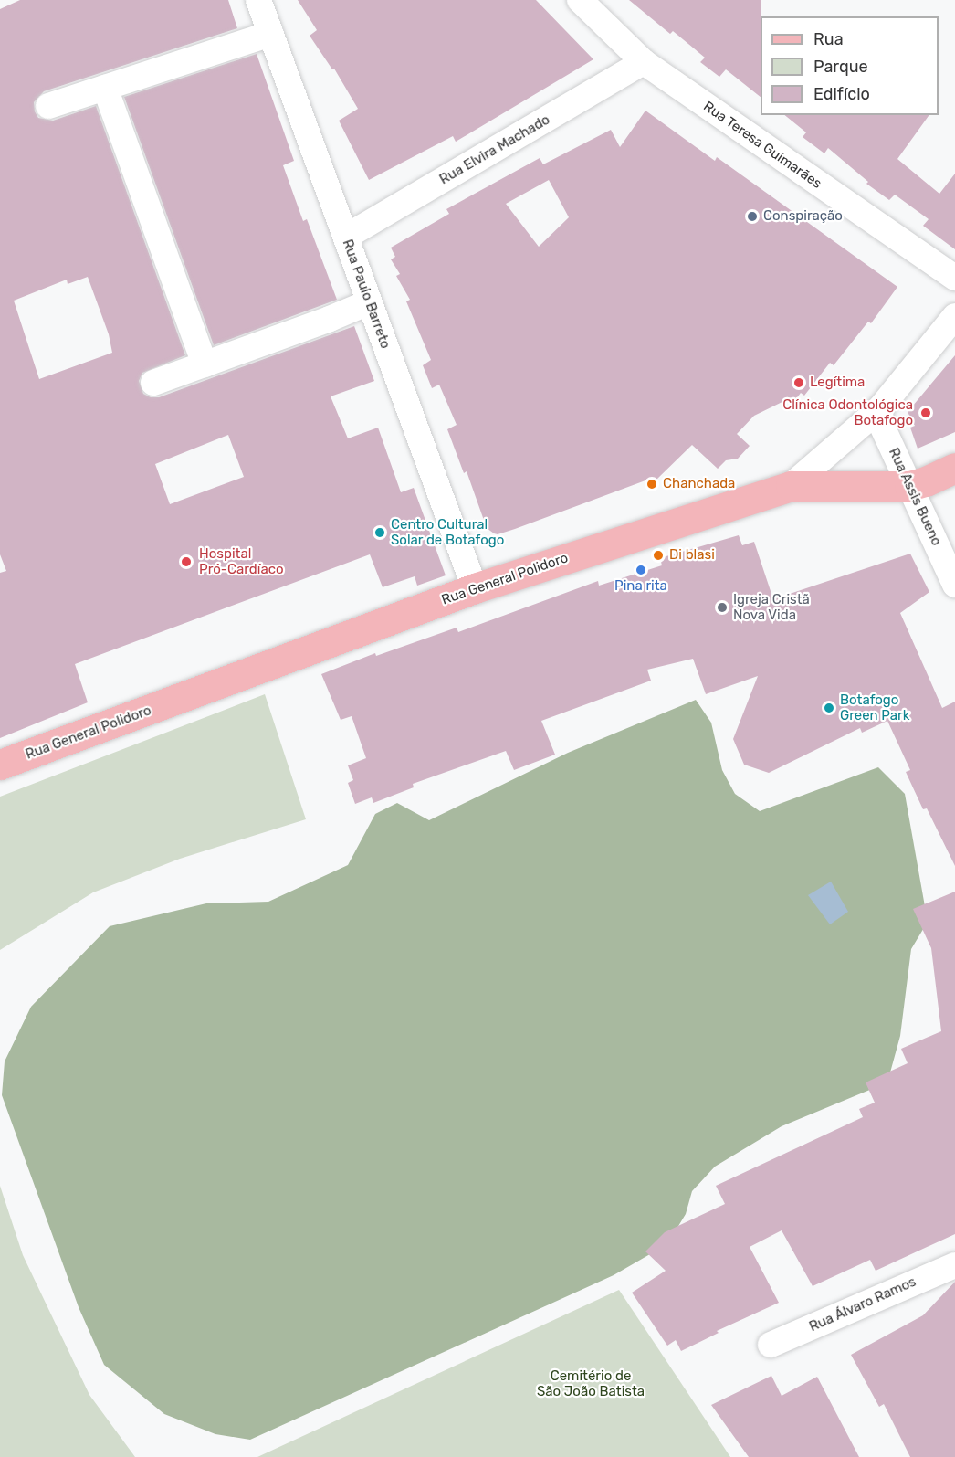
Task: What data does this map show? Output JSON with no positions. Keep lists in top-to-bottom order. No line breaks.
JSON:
{"streets":{"main road":["Rua General Polidoro"],"street":["Rua Teresa Guimarães","Rua Elvira Machado","Rua Paulo Barreto","Rua Assis Bueno","Rua Álvaro Ramos"]},"crossings":[["Rua Teresa Guimarães","Rua Elvira Machado"],["Rua Elvira Machado","Rua Paulo Barreto"],["Rua Paulo Barreto","Rua General Polidoro"],["Rua Assis Bueno","Rua General Polidoro"]],"parks":["Cemitério de São João Batista"],"places":["Conspiração","Legítima","Clínica Odontológica Botafogo","Chanchada","Centro Cultural Solar de Botafogo","Di blasi","Hospital Pró-Cardíaco","Pina rita","Igreja Cristã Nova Vida","Botafogo Green Park"],"legend":["Rua","Parque","Edifício"]}
